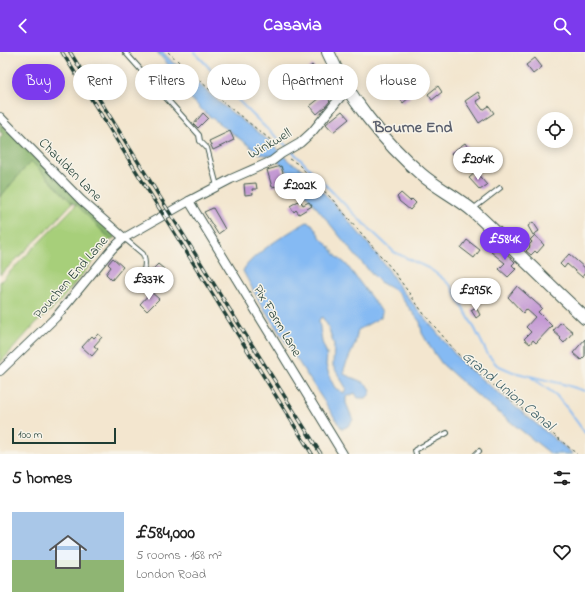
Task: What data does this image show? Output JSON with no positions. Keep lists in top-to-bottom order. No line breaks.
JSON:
{"streets":{"street":["Winkwell","Chaulden Lane","Pouchen End Lane","Pix Farm Lane"]},"crossings":[["Winkwell","Pouchen End Lane"],["Winkwell","Pix Farm Lane"],["Chaulden Lane","Pouchen End Lane"],["Pouchen End Lane","Pix Farm Lane"]],"districts":["Bourne End"],"water":["Grand Union Canal"],"scale_bar":"100 m","page":{"header":"Casavia","chip":["Buy","Rent","Filters","New","Apartment","House"],"price":["£204K","£202K","£584K","£337K","£295K"],"scale":"100 m","heading":"5 homes","list":[{"name":"£584,000","note":"5 rooms · 168 m² · London Road"}]}}
